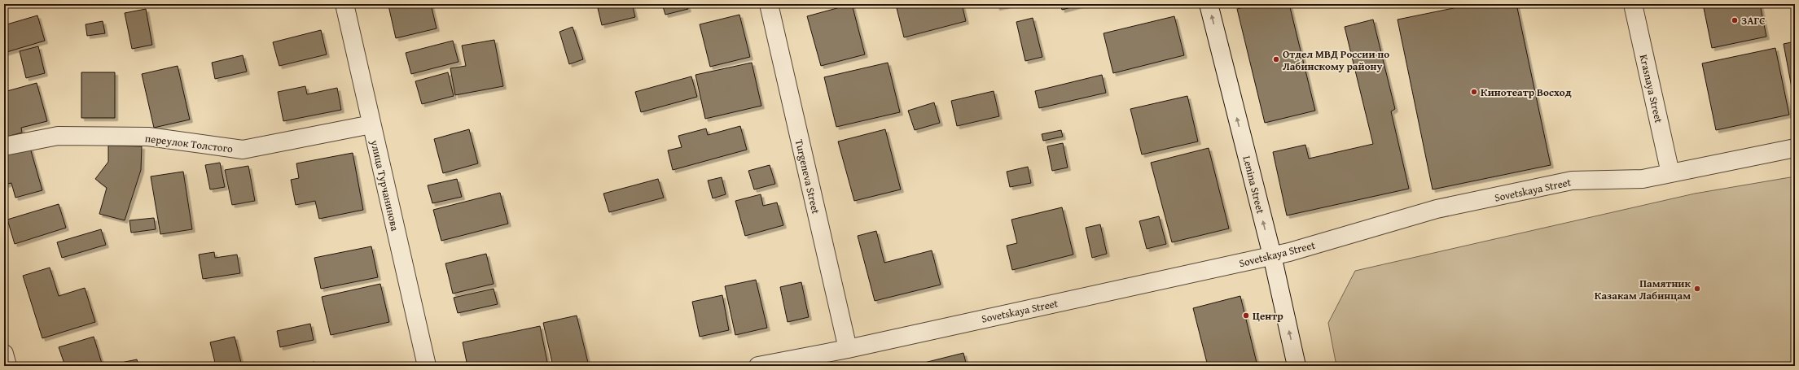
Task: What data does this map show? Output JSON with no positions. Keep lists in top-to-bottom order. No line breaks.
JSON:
{"streets":{"street":["Krasnaya Street","переулок Толстого","Turgeneva Street","Lenina Street","улица Турчанинова","Sovetskaya Street"]},"crossings":[["Krasnaya Street","Sovetskaya Street"],["переулок Толстого","улица Турчанинова"],["Turgeneva Street","Sovetskaya Street"],["Lenina Street","Sovetskaya Street"]],"one_way":["Lenina Street"],"places":["ЗАГС","Отдел МВД России по Лабинскому району","Кинотеатр Восход","Памятник Казакам Лабинцам","Центр"]}
